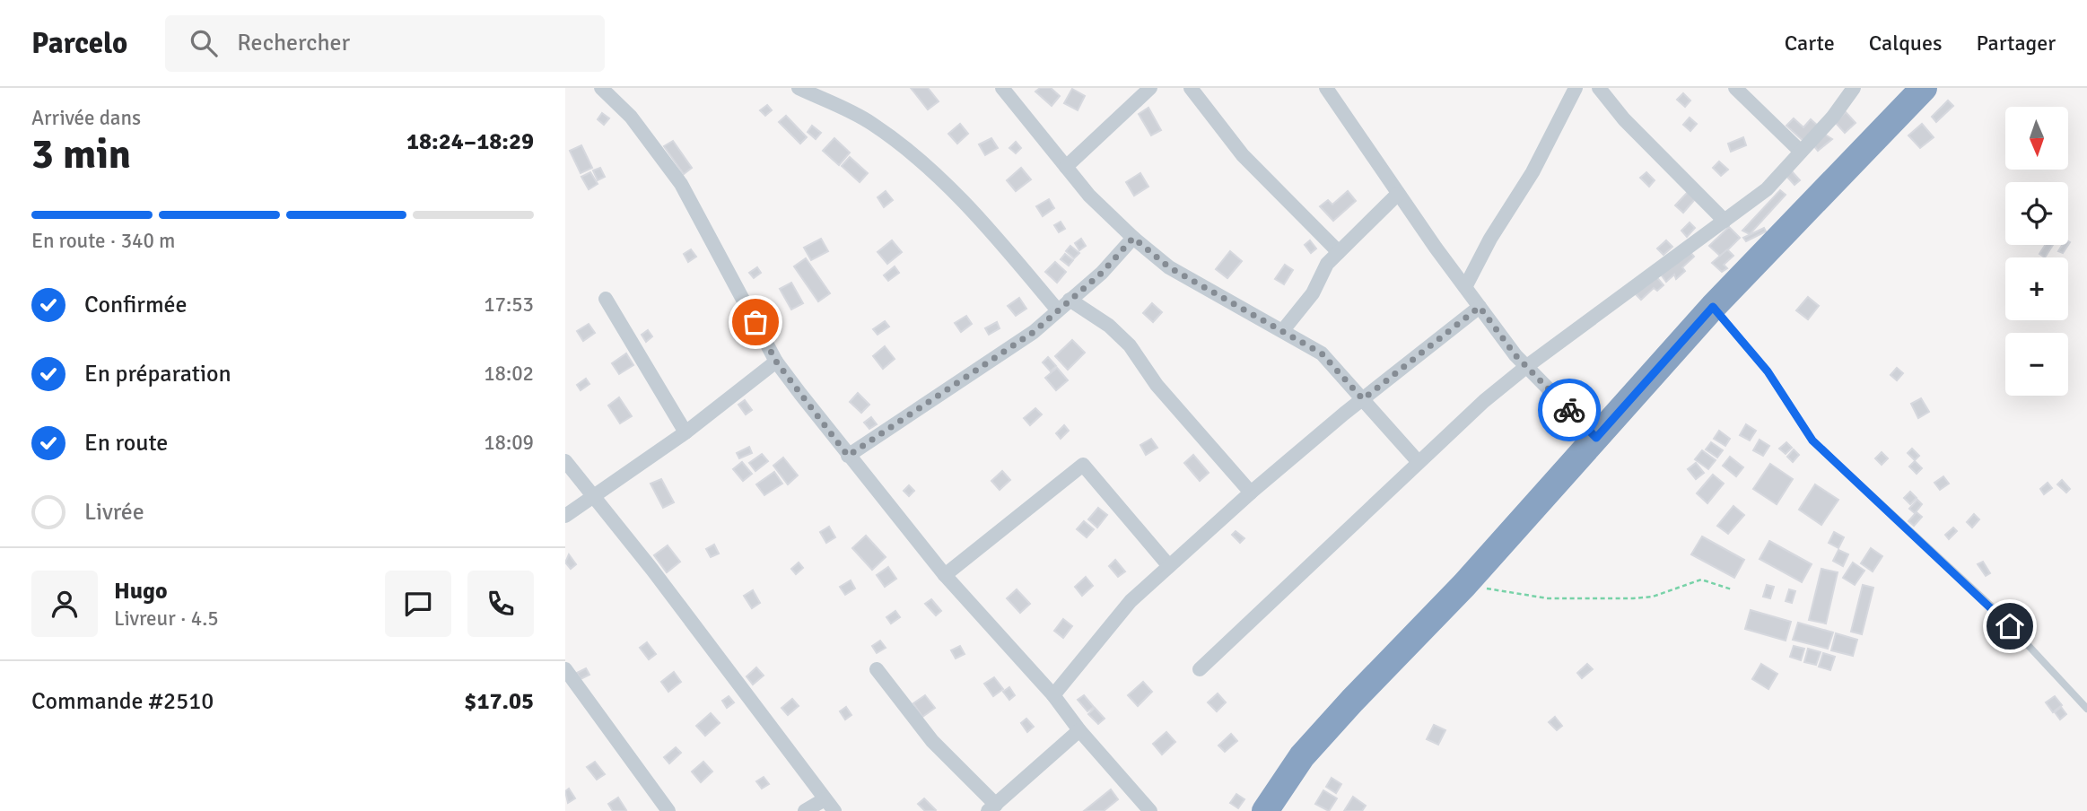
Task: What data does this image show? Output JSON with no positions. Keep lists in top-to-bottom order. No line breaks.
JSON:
{"north":"bottom","page":{"header":"Parcelo","search":"Rechercher","nav":["Carte","Calques","Partager"],"heading":["3 min","Arrivée dans","18:24–18:29"],"panel":["Hugo","Livreur · 4.5","Commande #2510","$17.05"],"map_buttons":["+","−"],"bar":"En route · 340 m","list":[["Confirmée","17:53"],["En préparation","18:02"],["En route","18:09"],"Livrée"]}}
